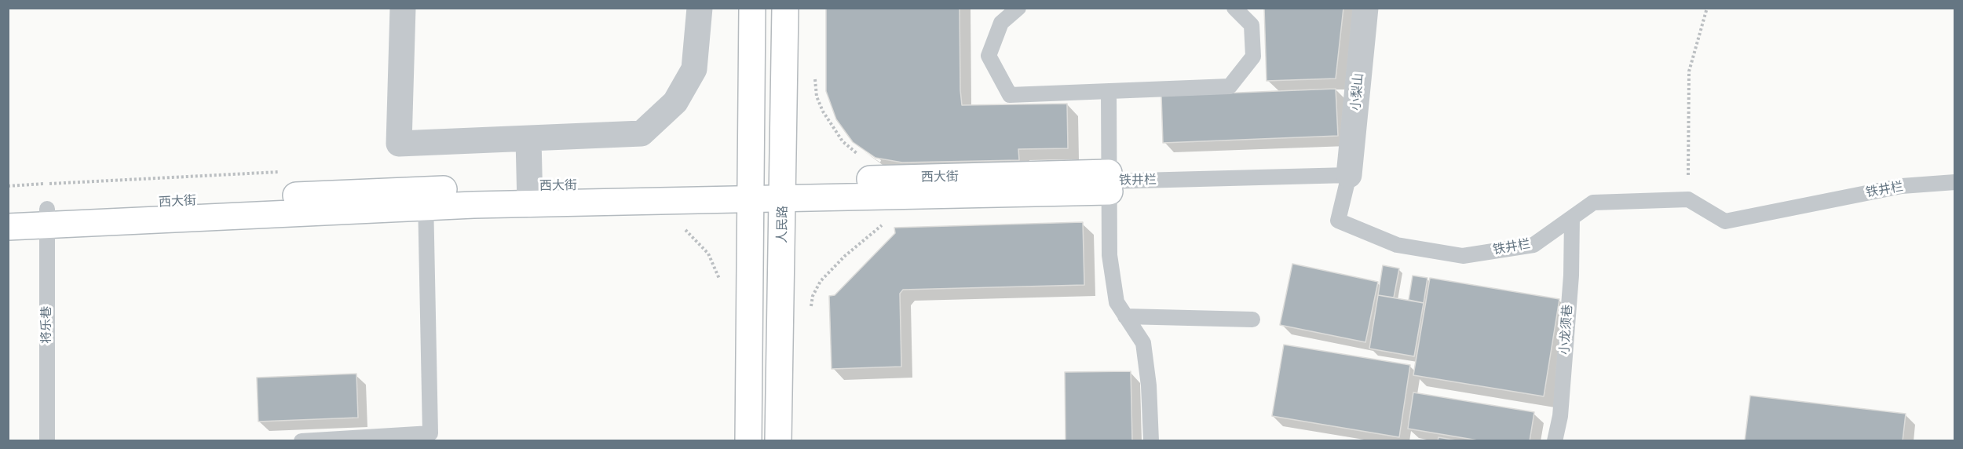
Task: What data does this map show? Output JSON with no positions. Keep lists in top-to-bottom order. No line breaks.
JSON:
{"streets":{"street":["小梨山","西大街","人民路"],"lane":["铁井栏","将乐巷","小龙须巷"]},"crossings":[["小梨山","铁井栏"],["西大街","铁井栏"],["西大街","人民路"],["西大街","将乐巷"],["铁井栏","小龙须巷"]]}
